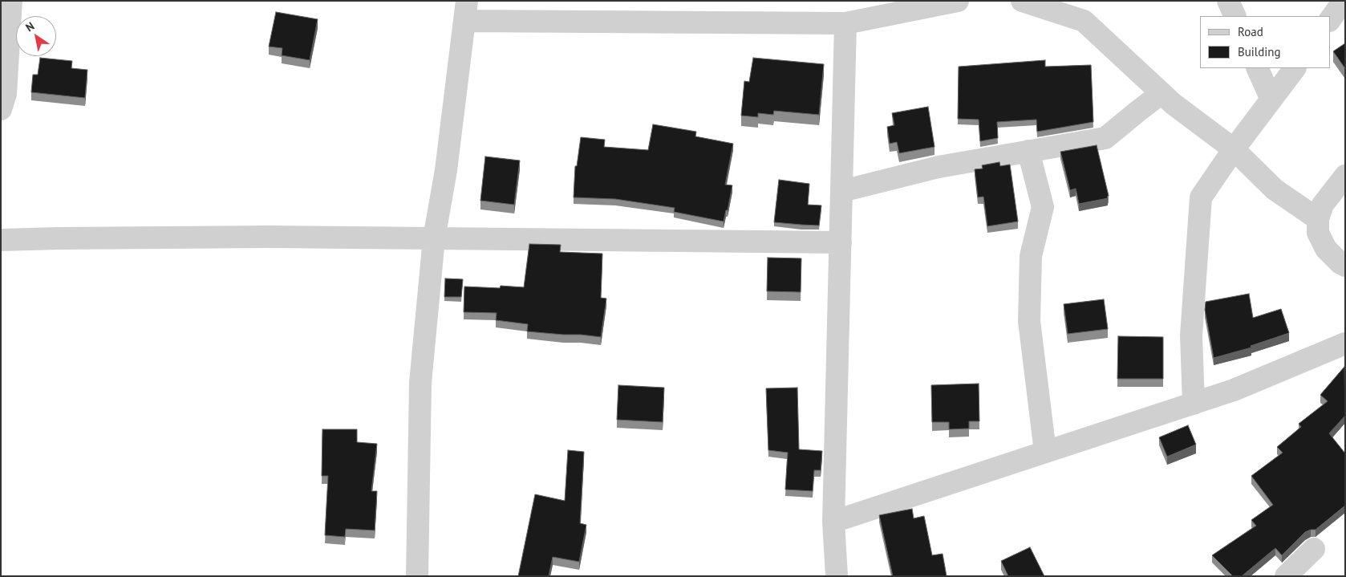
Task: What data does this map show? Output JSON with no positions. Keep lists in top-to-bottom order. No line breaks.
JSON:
{"legend":["Road","Building"],"north":"top left"}
